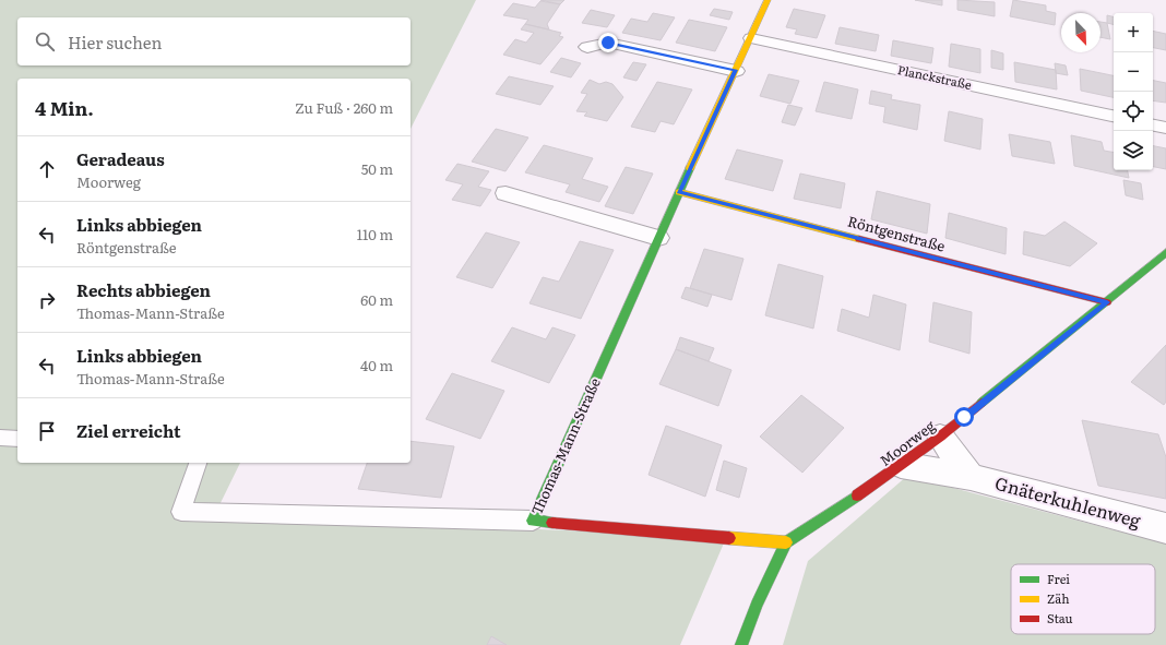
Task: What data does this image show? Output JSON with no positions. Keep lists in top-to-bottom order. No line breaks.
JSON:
{"streets":{"street":["Planckstraße","Röntgenstraße","Moorweg","Thomas-Mann-Straße","Gnäterkuhlenweg"]},"crossings":[["Planckstraße","Thomas-Mann-Straße"],["Röntgenstraße","Moorweg"],["Röntgenstraße","Thomas-Mann-Straße"],["Moorweg","Thomas-Mann-Straße"],["Moorweg","Gnäterkuhlenweg"]],"legend":["Frei","Zäh","Stau"],"north":"bottom right","page":{"map_buttons":["+","−"],"search":"Hier suchen","heading":["4 Min.","Zu Fuß · 260 m"],"list":[["Geradeaus","Moorweg","50 m"],["Links abbiegen","Röntgenstraße","110 m"],["Rechts abbiegen","Thomas-Mann-Straße","60 m"],["Links abbiegen","Thomas-Mann-Straße","40 m"],"Ziel erreicht"]}}
